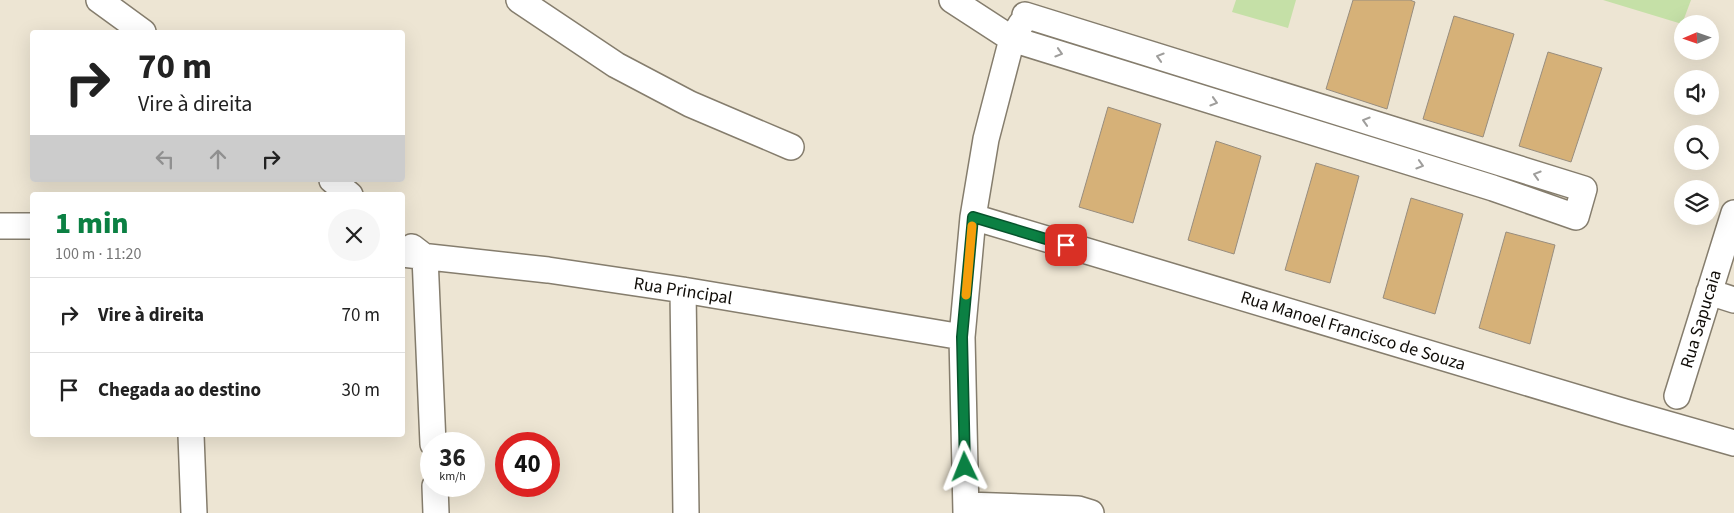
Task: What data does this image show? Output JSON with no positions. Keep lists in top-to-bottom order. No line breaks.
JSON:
{"streets":{"street":["Rua Principal","Rua Sapucaia","Rua Manoel Francisco de Souza"]},"north":"left","page":{"turn":["70 m","Vire à direita"],"heading":["1 min","100 m · 11:20"],"list":[{"name":"Vire à direita","value":"70 m"},{"name":"Chegada ao destino","value":"30 m"}],"speed":"36 km/h","limit":"40"}}
